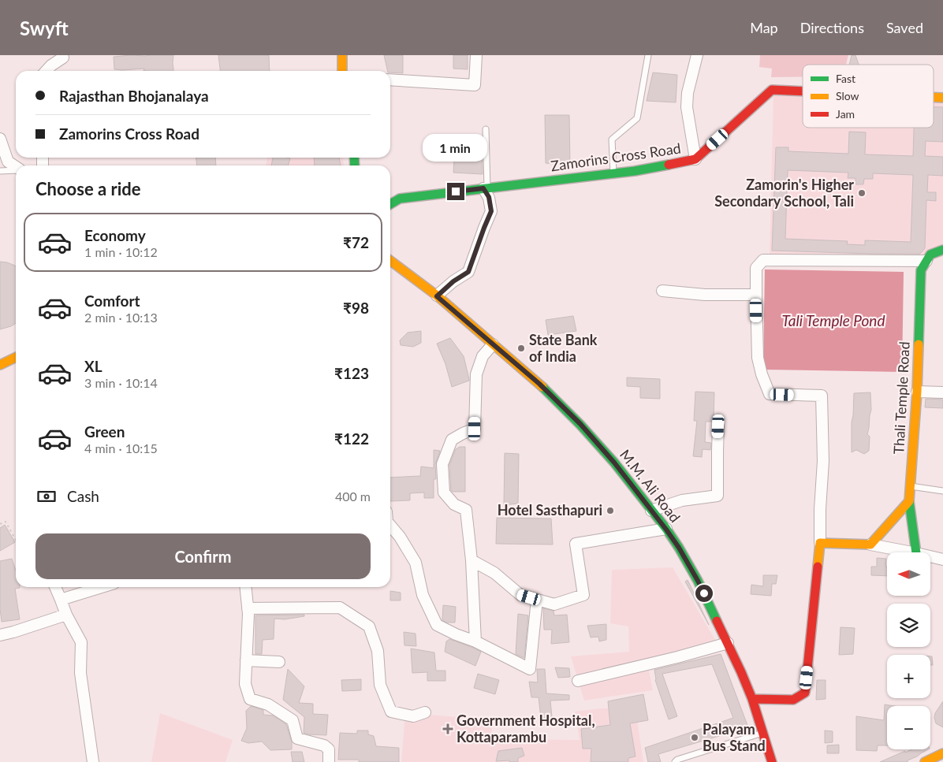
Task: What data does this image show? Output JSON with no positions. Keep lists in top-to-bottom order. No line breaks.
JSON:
{"streets":{"street":["Zamorins Cross Road","Thali Temple Road","M.M. Ali Road"]},"water":["Tali Temple Pond"],"places":{"other":["Zamorin's Higher Secondary School, Tali","State Bank of India","Hotel Sasthapuri","Palayam Bus Stand"],"health":["Government Hospital, Kottaparambu"]},"legend":["Fast","Slow","Jam"],"north":"left","page":{"header":"Swyft","nav":["Map","Directions","Saved"],"banner":["Rajasthan Bhojanalaya","Zamorins Cross Road"],"bubble":"1 min","heading":"Choose a ride","list":[{"name":"Economy","note":"1 min · 10:12","value":"₹72"},{"name":"Comfort","note":"2 min · 10:13","value":"₹98"},{"name":"XL","note":"3 min · 10:14","value":"₹123"},{"name":"Green","note":"4 min · 10:15","value":"₹122"}],"pay":["Cash","400 m"],"buttons":"Confirm","map_buttons":["+","−"]}}
